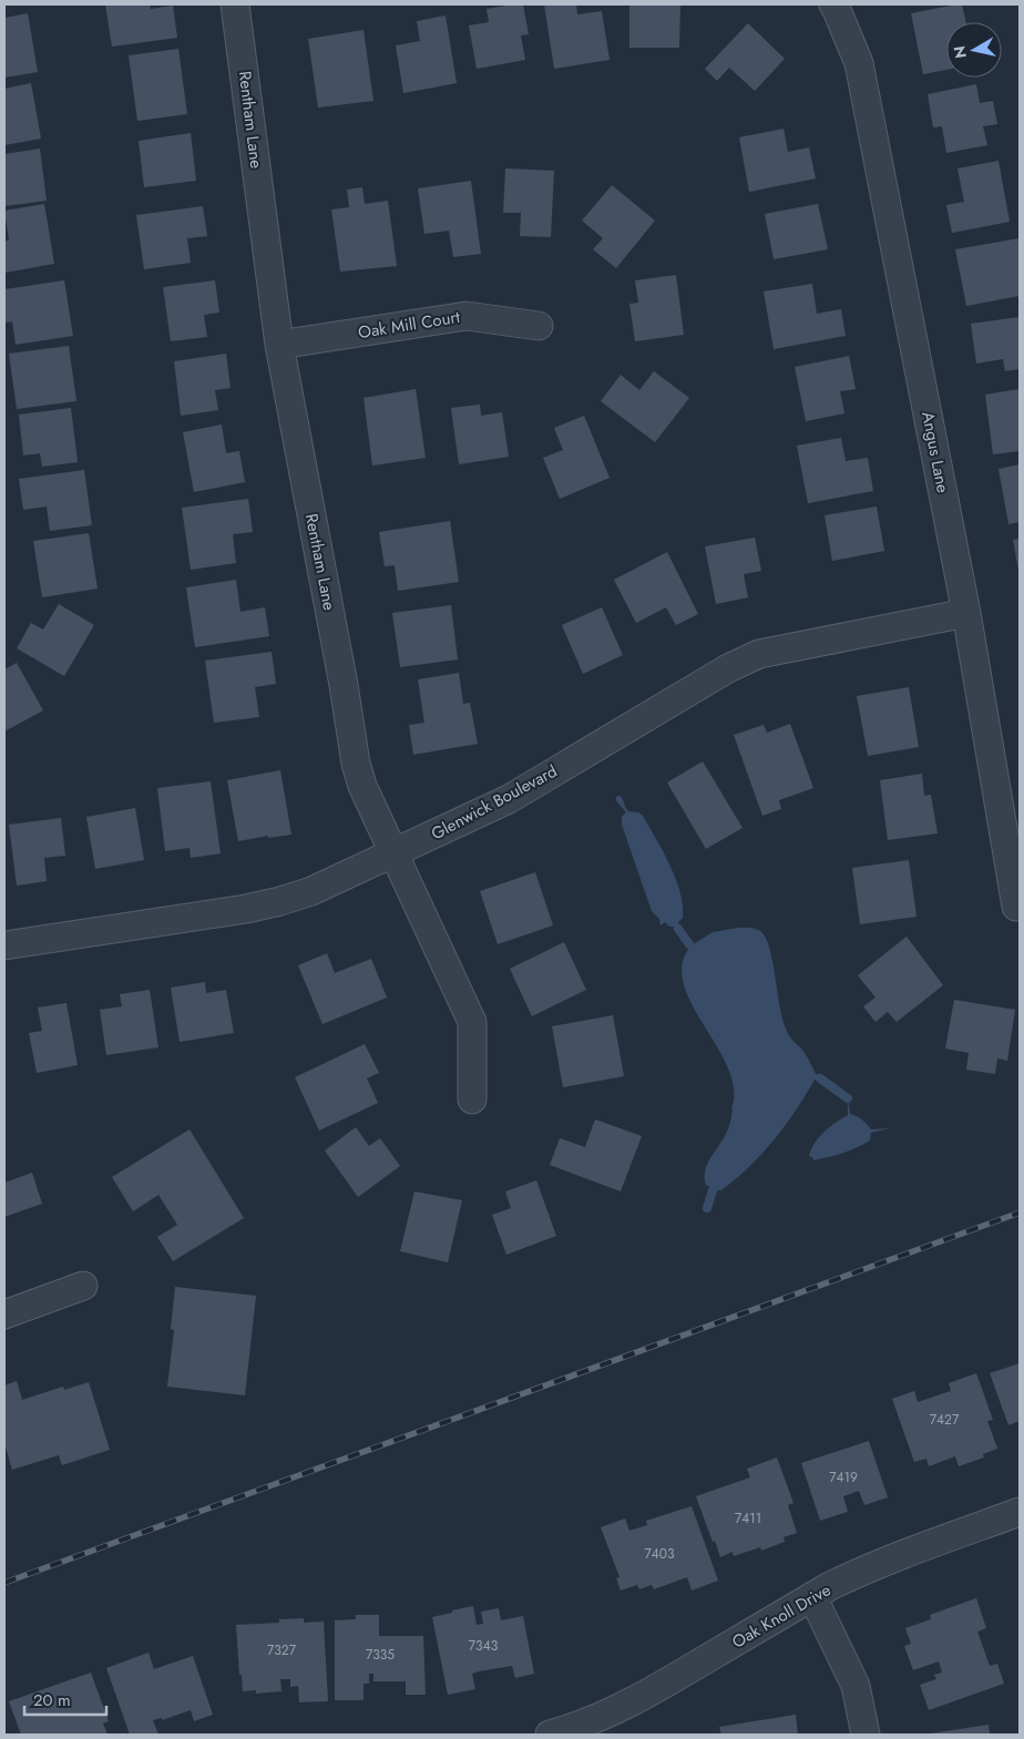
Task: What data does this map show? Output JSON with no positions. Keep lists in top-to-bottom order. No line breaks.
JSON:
{"streets":{"street":["Rentham Lane","Oak Mill Court","Angus Lane","Glenwick Boulevard","Oak Knoll Drive"]},"crossings":[["Rentham Lane","Oak Mill Court"],["Rentham Lane","Glenwick Boulevard"],["Angus Lane","Glenwick Boulevard"]],"house_numbers":["7427","7419","7411","7403","7343","7327","7335"],"scale_bar":"20 m","north":"left"}
